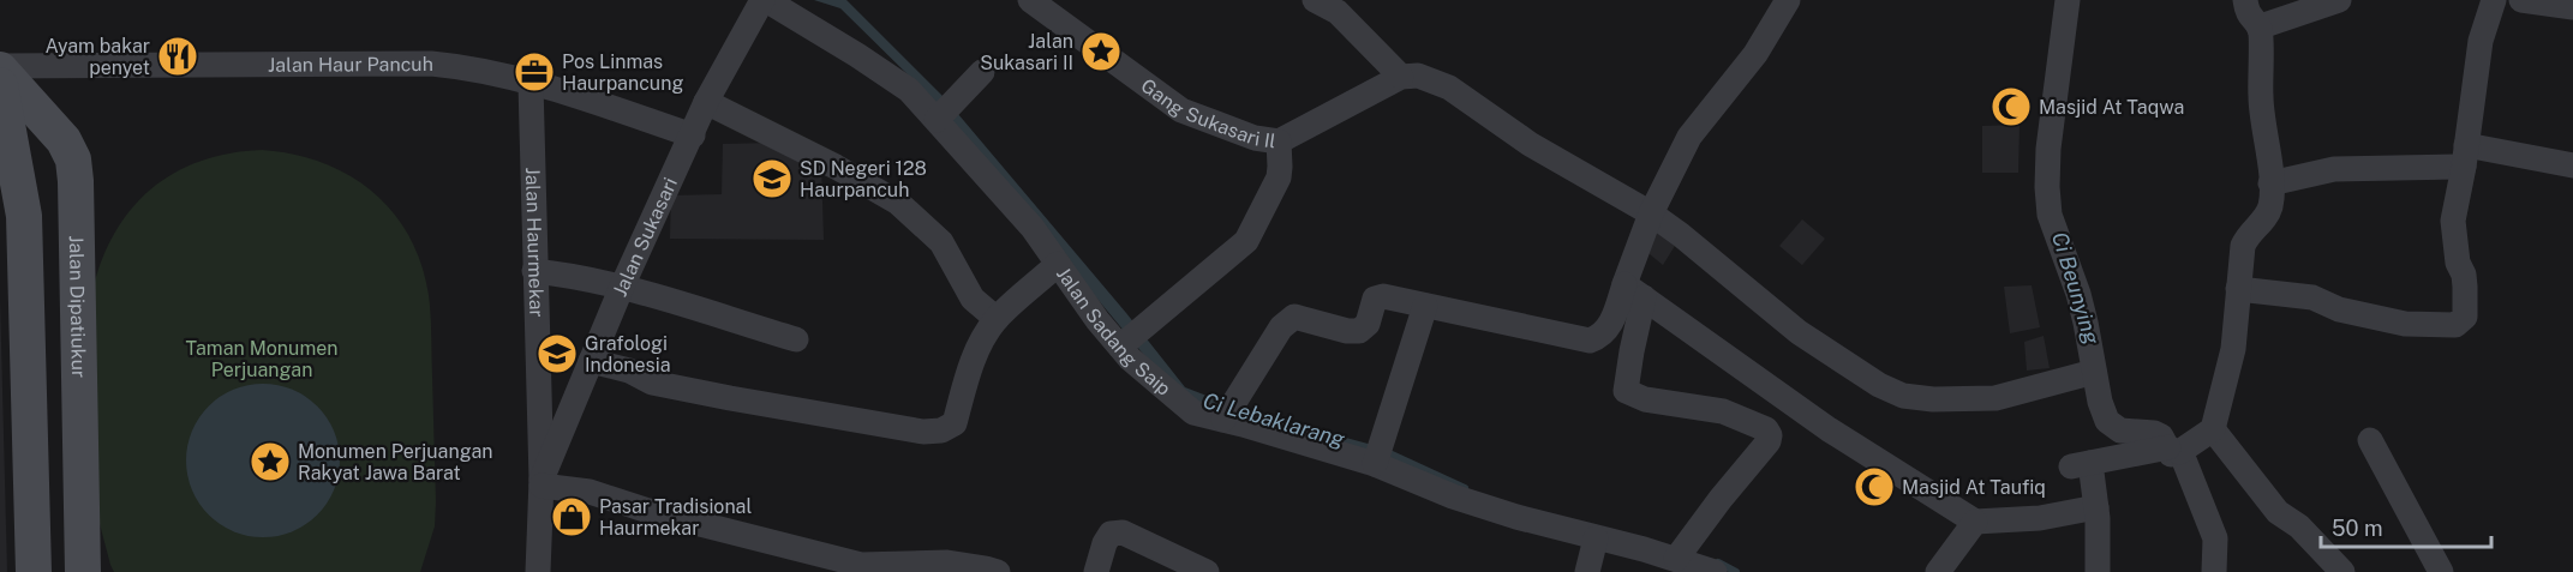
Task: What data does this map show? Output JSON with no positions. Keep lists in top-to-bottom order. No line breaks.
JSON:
{"streets":{"main road":["Jalan Dipatiukur"],"street":["Jalan Haur Pancuh","Gang Sukasari Il","Jalan Sukasari","Jalan Haurmekar","Jalan Sadang Saip"]},"crossings":[["Jalan Haur Pancuh","Jalan Sukasari"],["Jalan Haur Pancuh","Jalan Haurmekar"],["Jalan Haur Pancuh","Jalan Dipatiukur"],["Jalan Sukasari","Jalan Haurmekar"],["Jalan Sukasari","Jalan Sadang Saip"]],"water":["Ci Beunying","Ci Lebaklarang"],"parks":["Taman Monumen Perjuangan"],"places":{"place":["Jalan Sukasari II","Monumen Perjuangan Rakyat Jawa Barat"],"restaurant":["Ayam bakar penyet"],"office":["Pos Linmas Haurpancung"],"mosque":["Masjid At Taqwa","Masjid At Taufiq"],"school or university":["SD Negeri 128 Haurpancuh","Grafologi Indonesia"],"shop":["Pasar Tradisional Haurmekar"]},"scale_bar":"50 m"}
